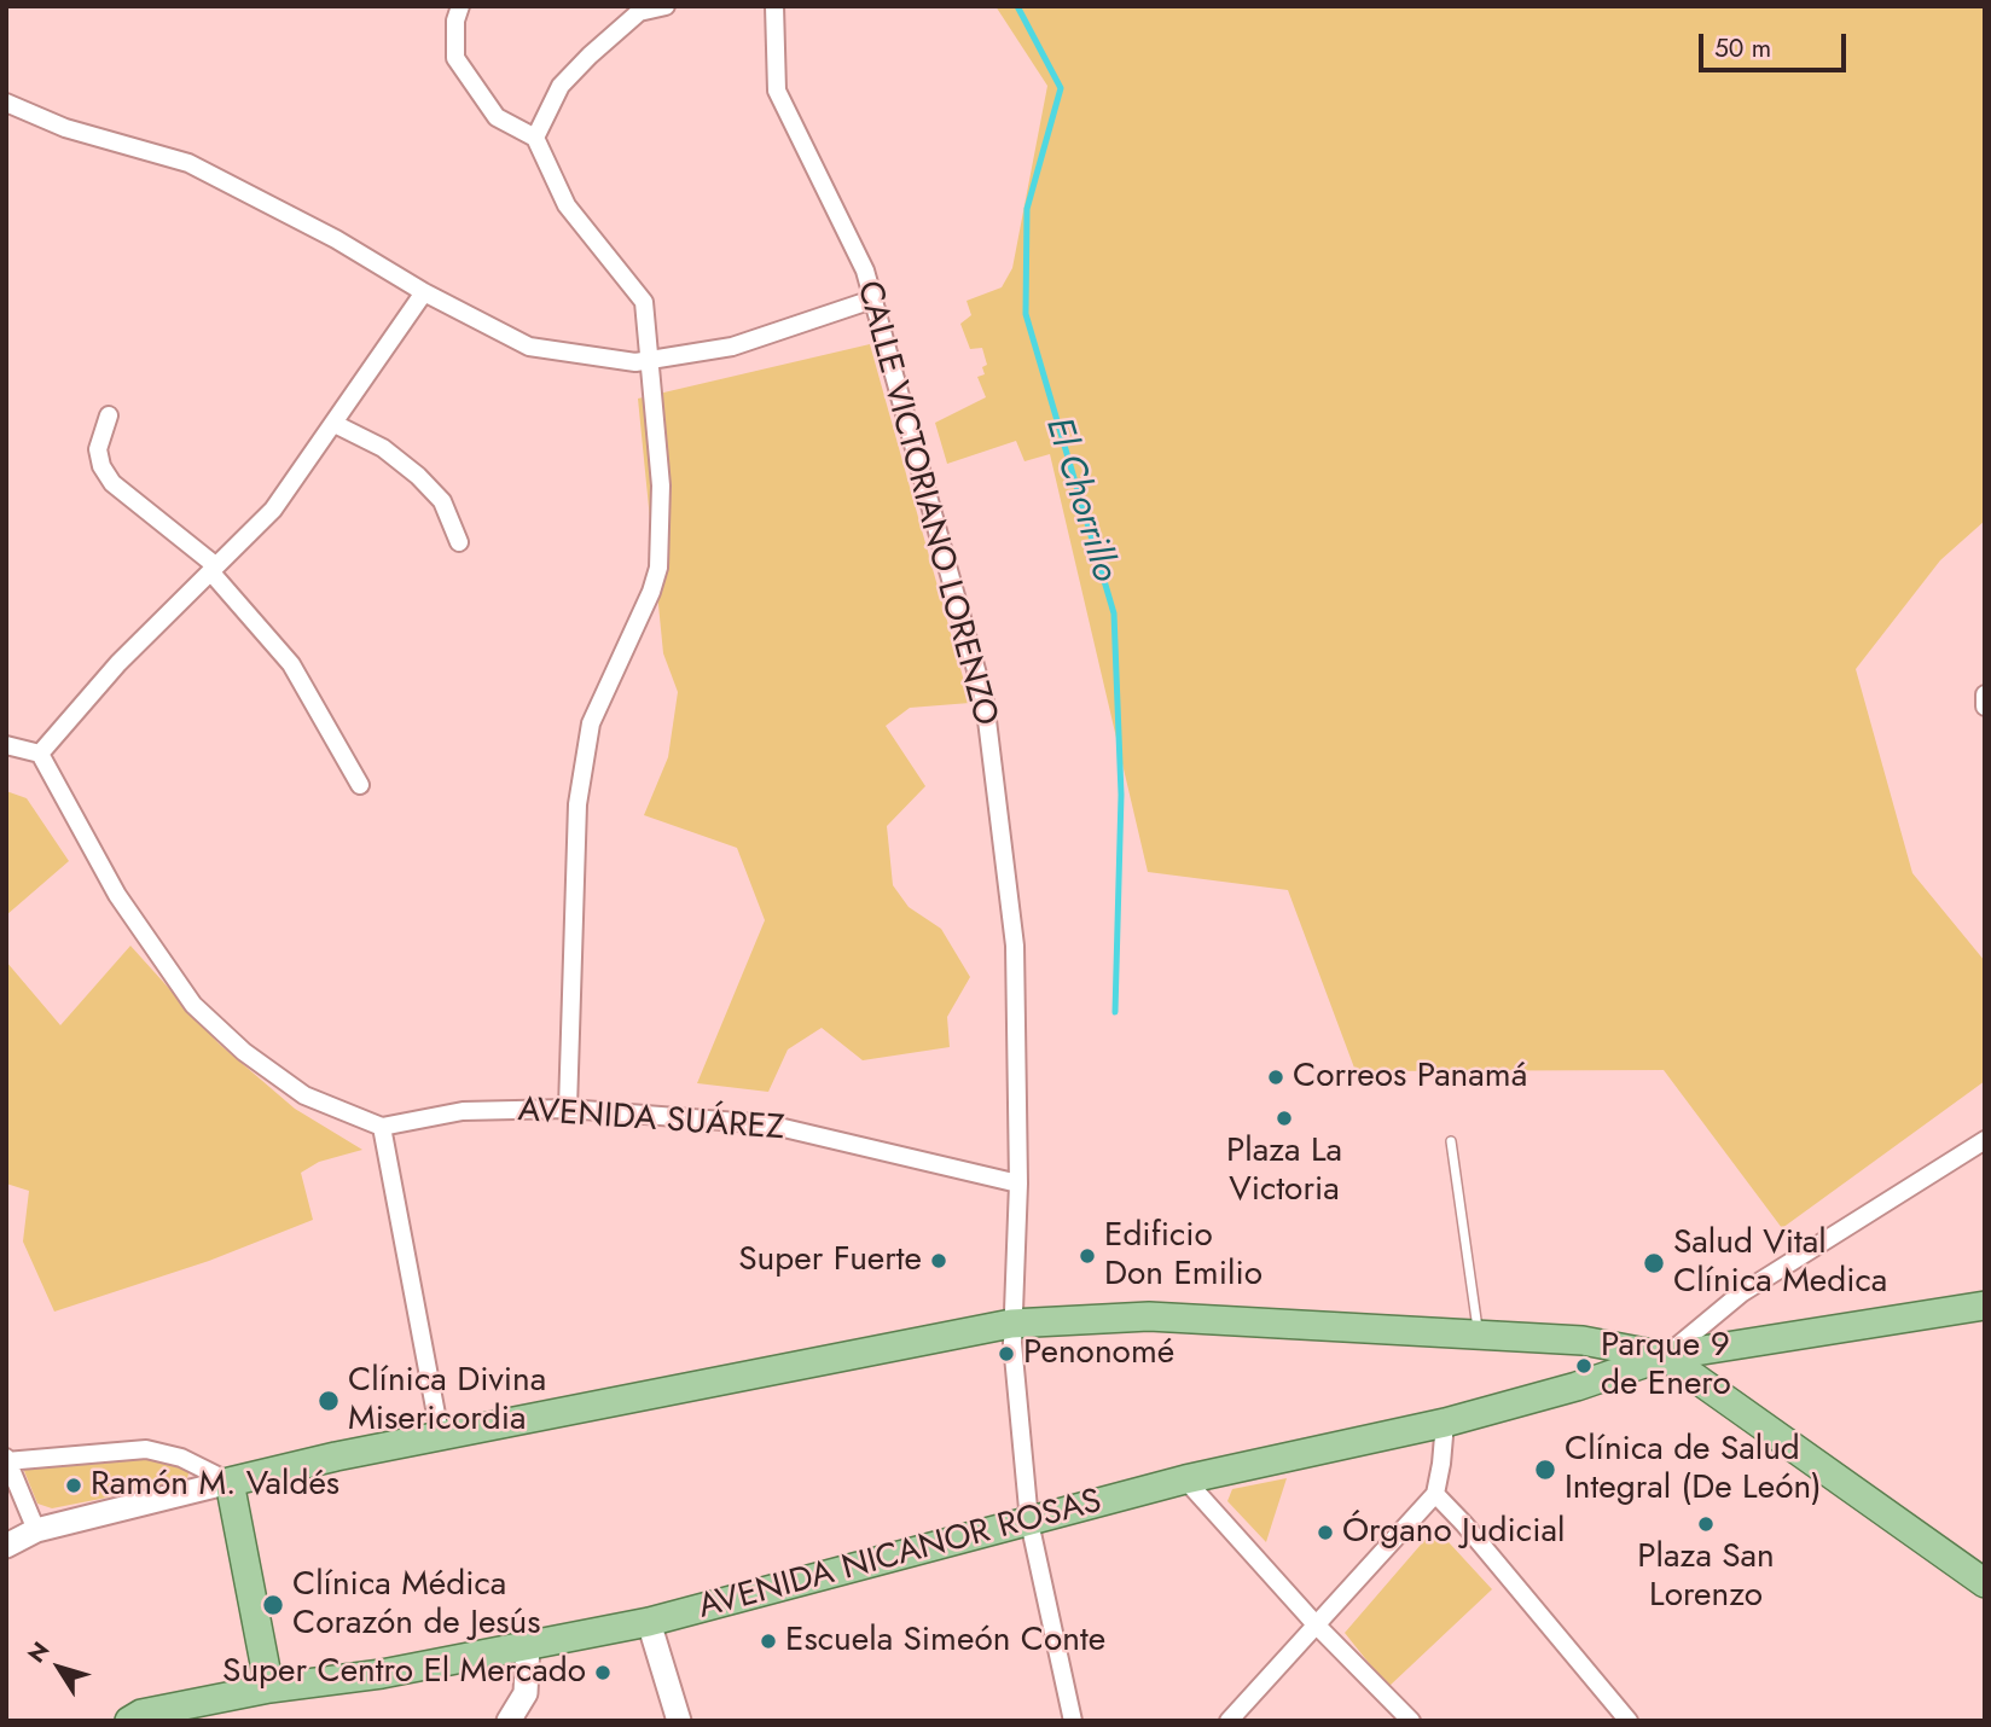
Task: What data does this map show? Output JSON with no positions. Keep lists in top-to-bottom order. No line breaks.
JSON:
{"streets":{"main road":["AVENIDA NICANOR ROSAS"],"street":["CALLE VICTORIANO LORENZO","AVENIDA SUÁREZ"]},"crossings":[["CALLE VICTORIANO LORENZO","AVENIDA SUÁREZ"],["CALLE VICTORIANO LORENZO","AVENIDA NICANOR ROSAS"]],"water":["El Chorrillo"],"places":["Correos Panamá","Plaza La Victoria","Edificio Don Emilio","Super Fuerte","Salud Vital Clínica Medica","Penonomé","Parque 9 de Enero","Clínica Divina Misericordia","Clínica de Salud Integral (De León)","Ramón M. Valdés","Plaza San Lorenzo","Órgano Judicial","Clínica Médica Corazón de Jesús","Escuela Simeón Conte","Super Centro El Mercado"],"scale_bar":"50 m","north":"top left"}
